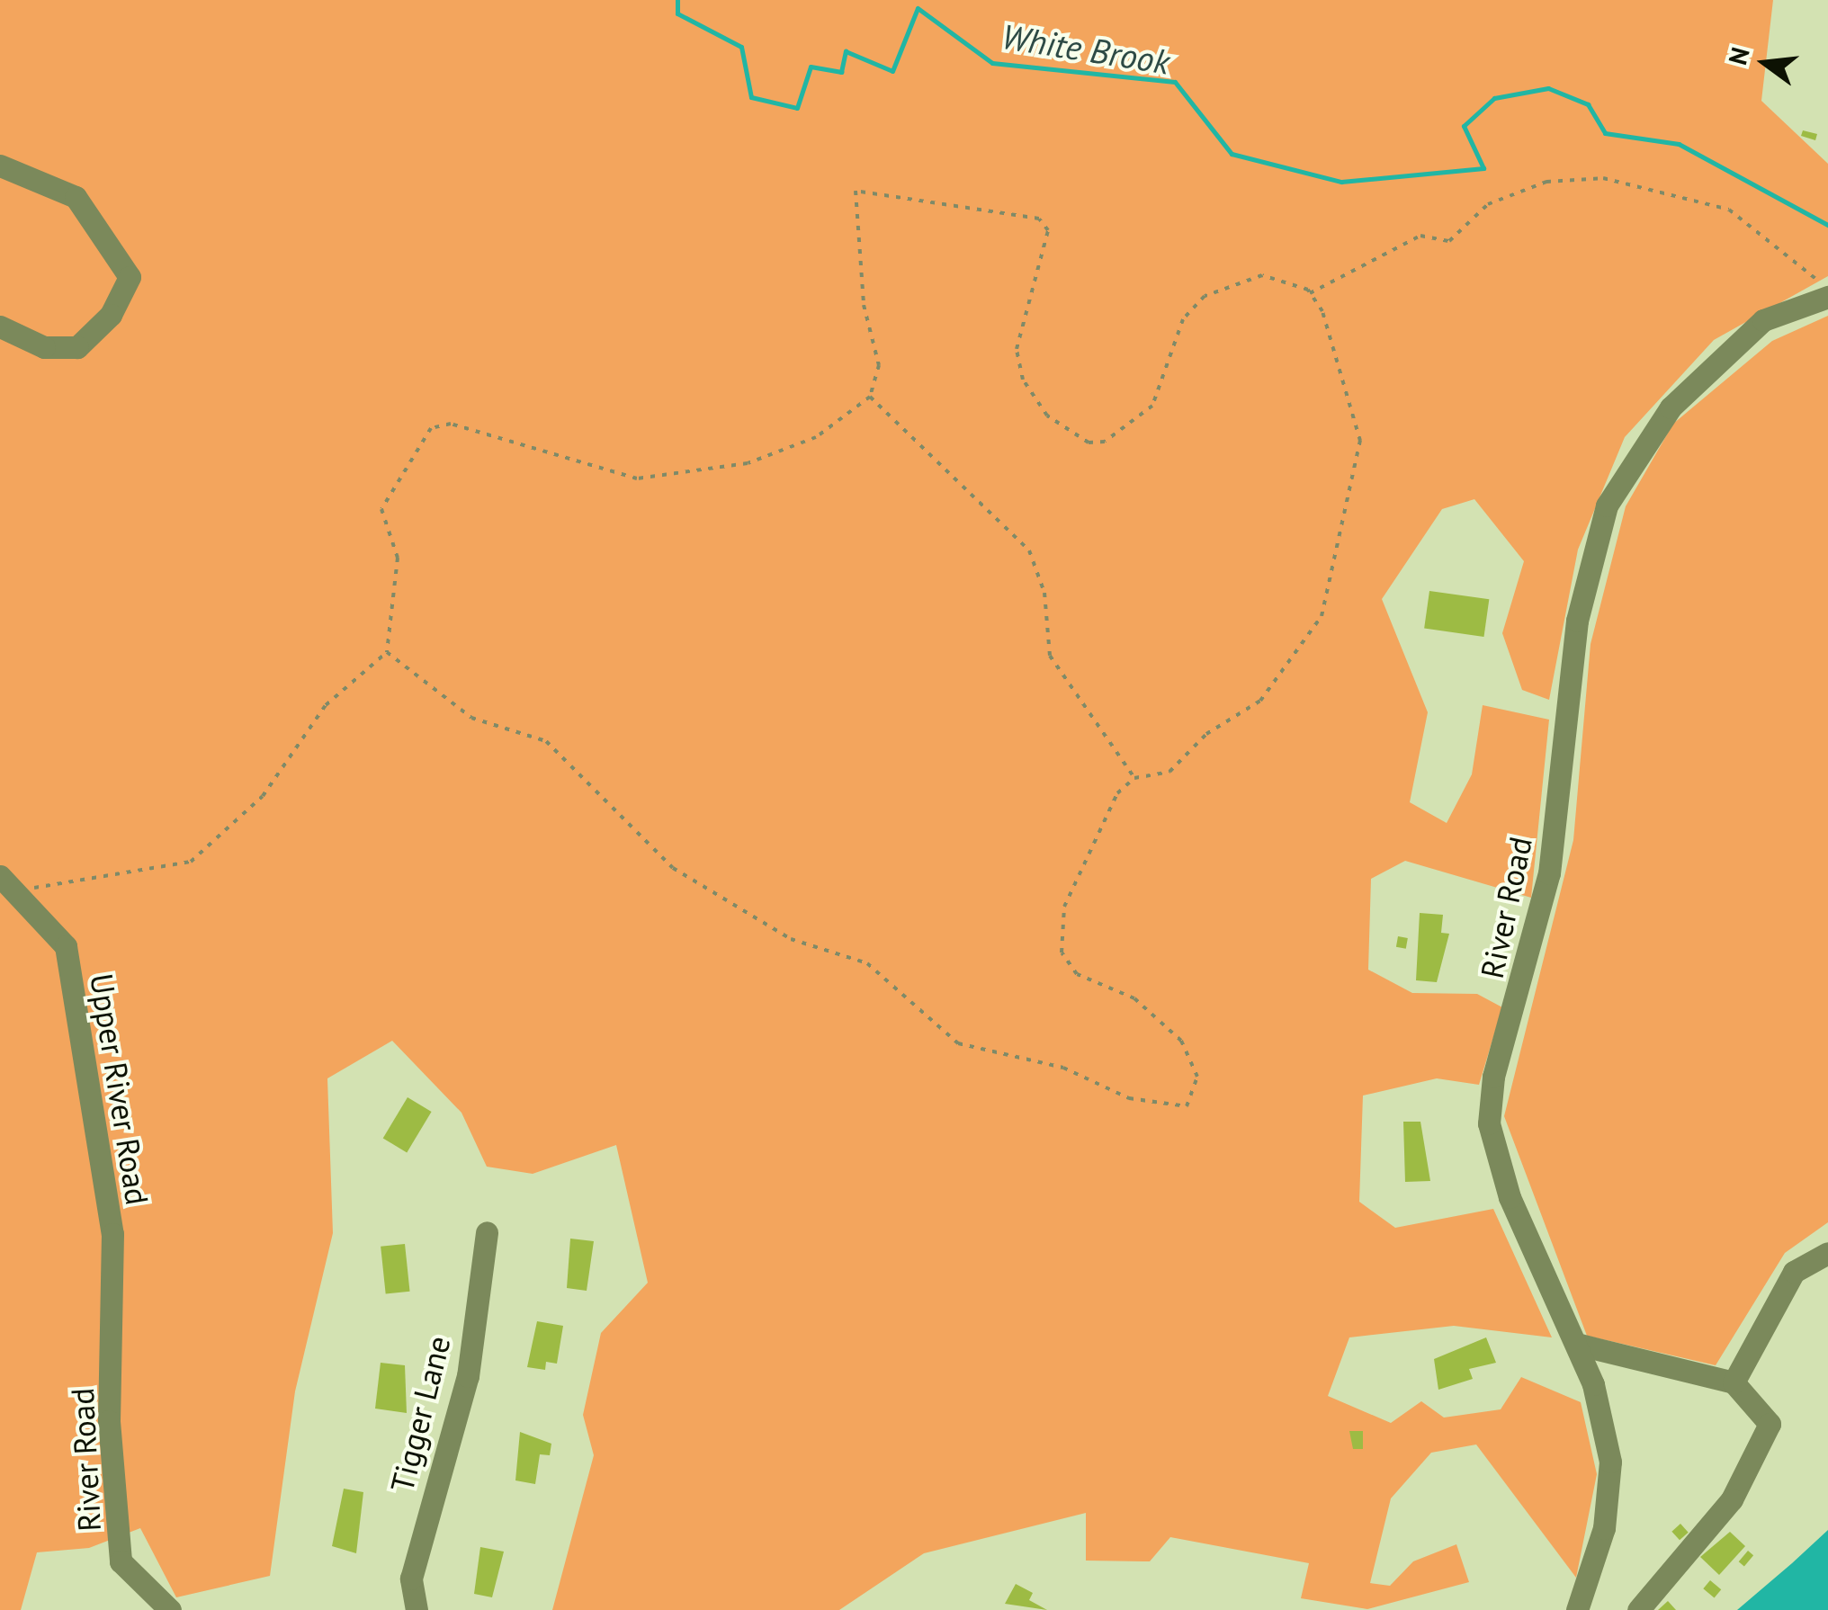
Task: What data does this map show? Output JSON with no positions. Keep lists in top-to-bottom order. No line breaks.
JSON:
{"streets":{"street":["River Road","Upper River Road","Tigger Lane"]},"crossings":[["River Road","Upper River Road"]],"water":["White Brook"],"north":"left"}
